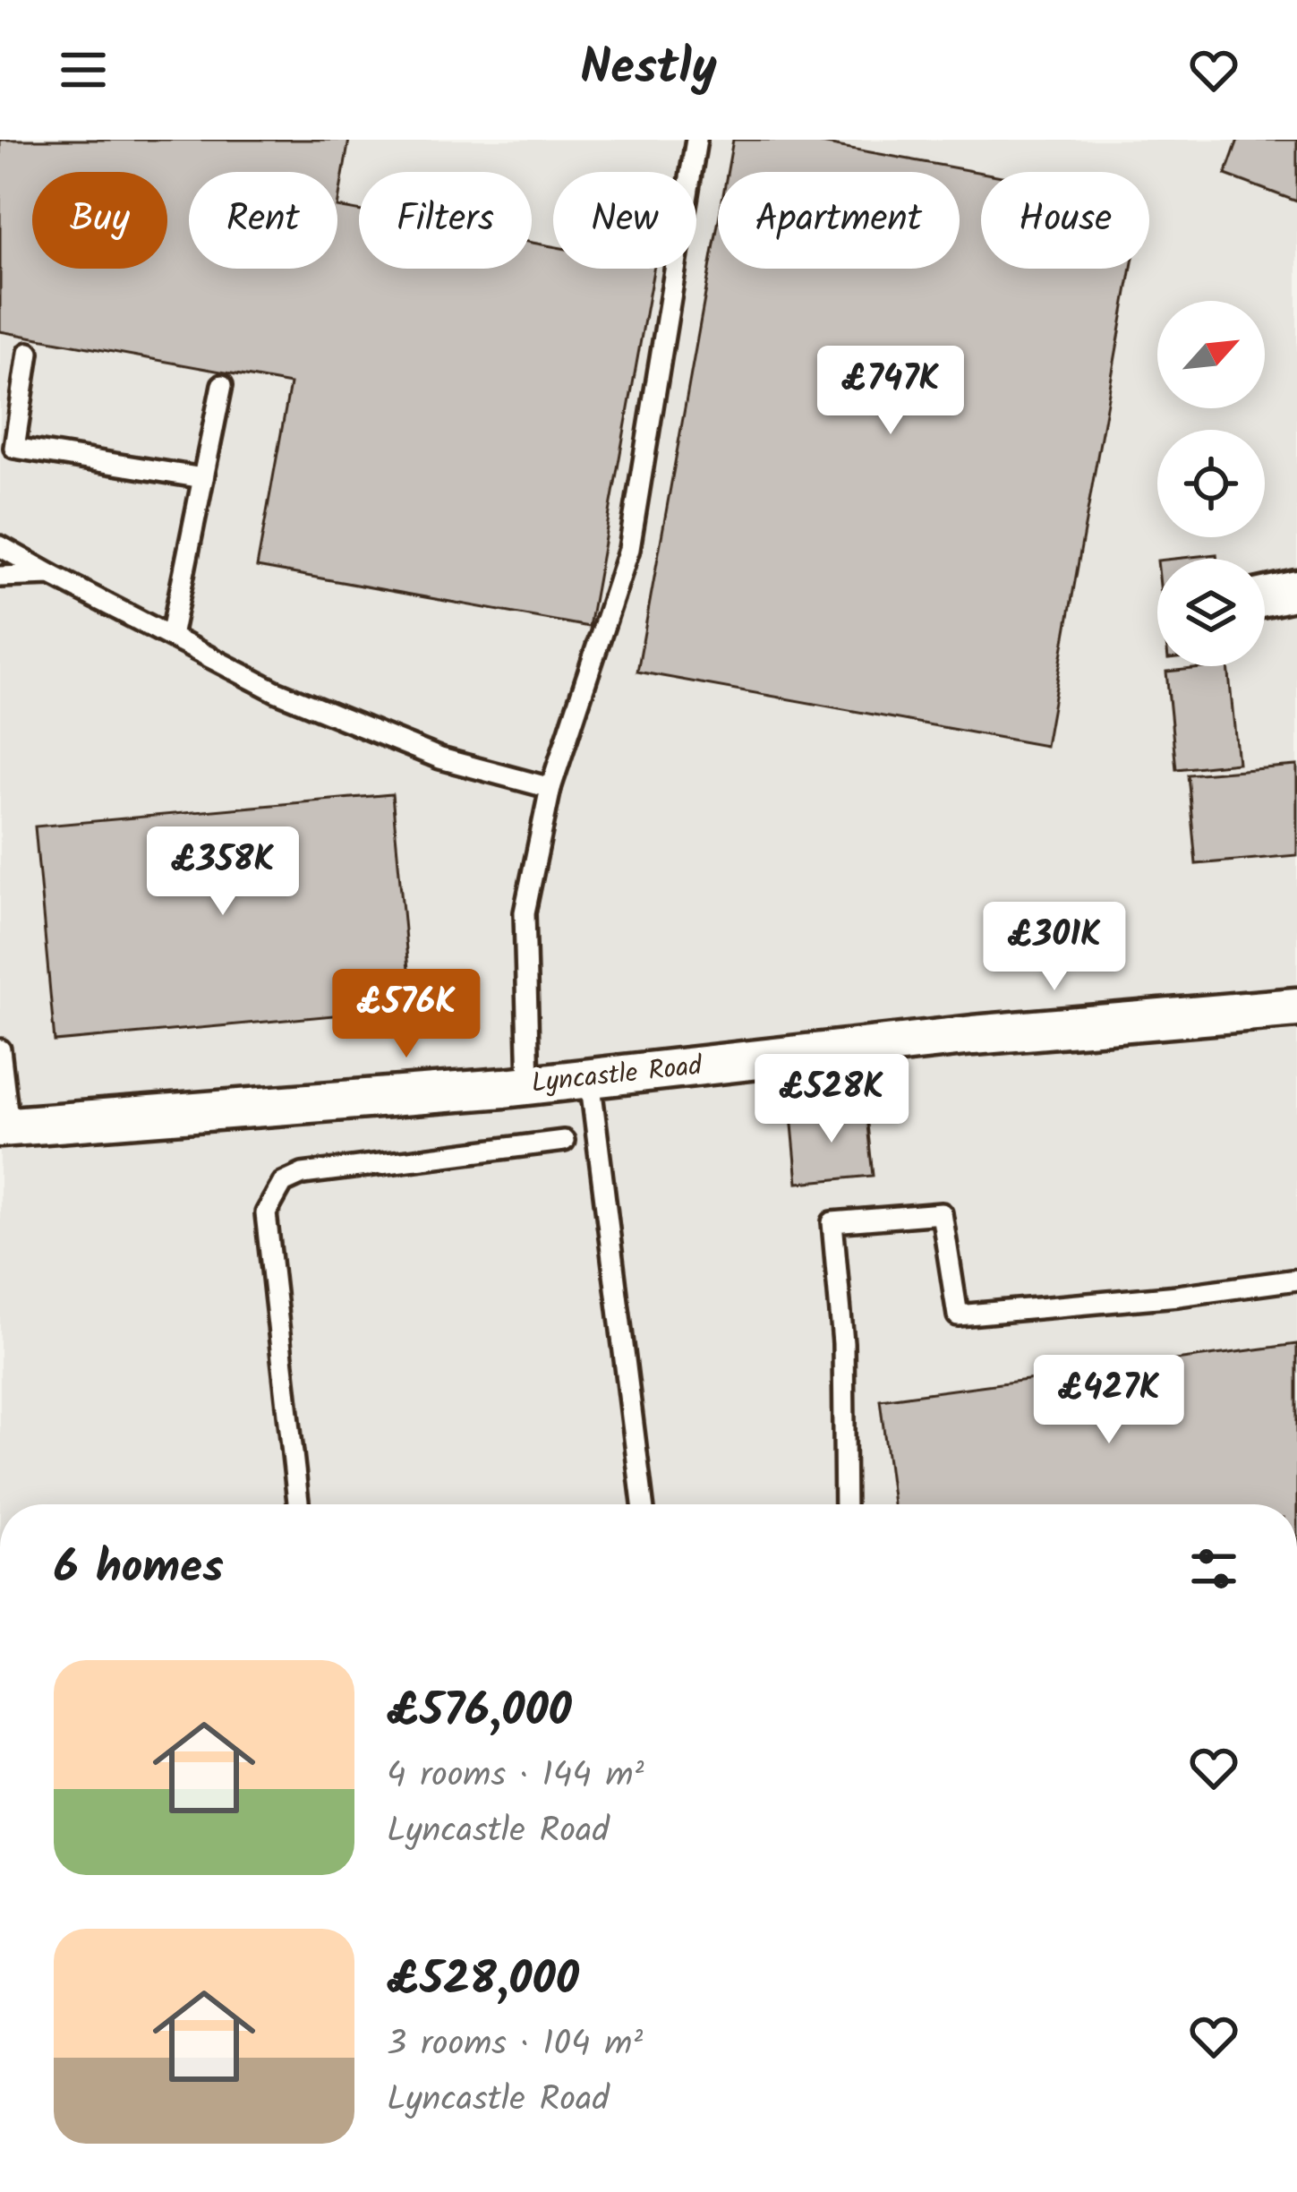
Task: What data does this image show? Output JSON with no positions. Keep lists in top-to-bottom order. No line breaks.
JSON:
{"streets":{"street":["Lyncastle Road"]},"north":"top right","page":{"header":"Nestly","chip":["Buy","Rent","Filters","New","Apartment","House"],"price":["£747K","£358K","£301K","£576K","£528K","£427K"],"heading":"6 homes","list":[{"name":"£576,000","note":"4 rooms · 144 m² · Lyncastle Road"},{"name":"£528,000","note":"3 rooms · 104 m² · Lyncastle Road"}]}}
